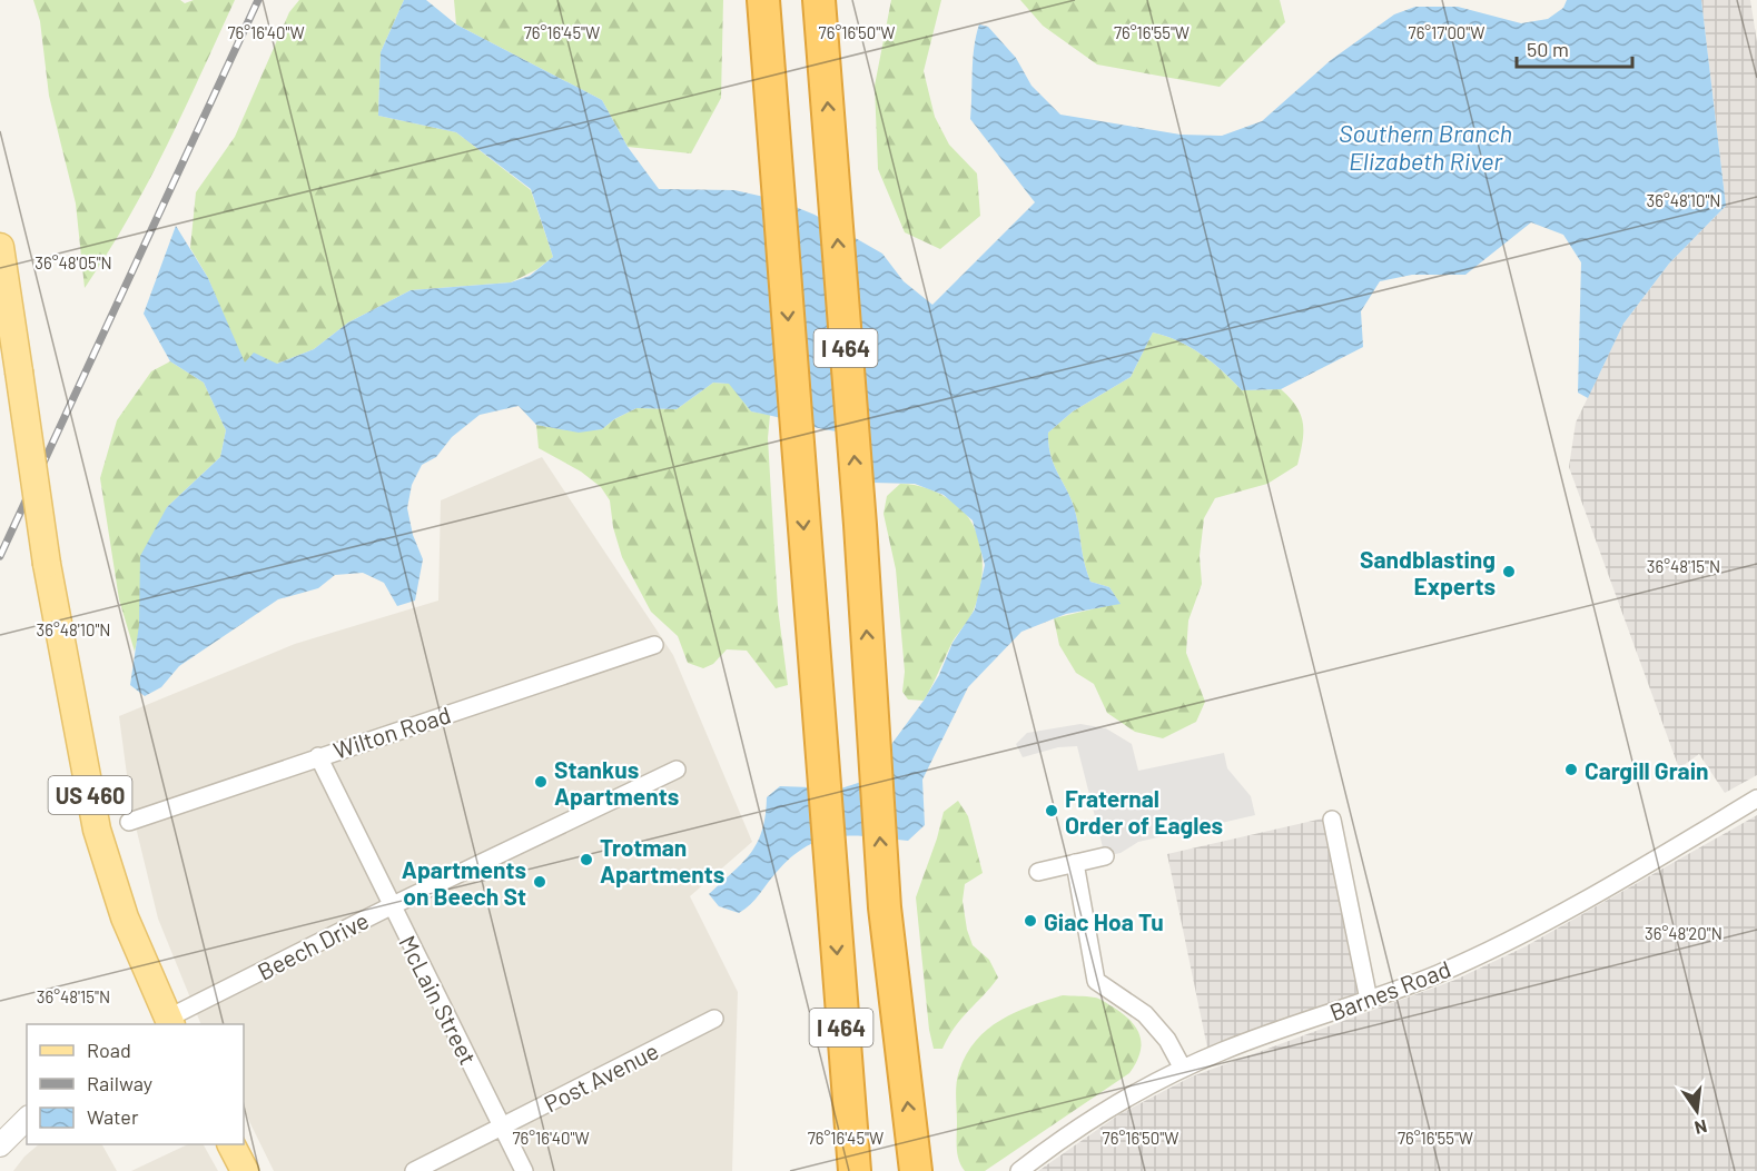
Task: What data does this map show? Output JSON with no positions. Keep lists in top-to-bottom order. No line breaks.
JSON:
{"streets":{"highway":["I 464"],"main road":["US 460"],"street":["Wilton Road","Beech Drive","Barnes Road","McLain Street","Post Avenue"]},"crossings":[["Wilton Road","McLain Street"],["US 460","Beech Drive"],["Beech Drive","McLain Street"],["McLain Street","Post Avenue"]],"water":["Southern Branch Elizabeth River"],"places":["Sandblasting Experts","Cargill Grain","Stankus Apartments","Fraternal Order of Eagles","Trotman Apartments","Apartments on Beech St","Giac Hoa Tu"],"legend":["Road","Railway","Water"],"scale_bar":"50 m","north":"bottom","coordinates":["76°16'40\"W","76°16'50\"W","76°16'55\"W","76°17'00\"W","76°16'45\"W","36°48'10\"N","36°48'05\"N","36°48'15\"N","36°48'20\"N"]}
